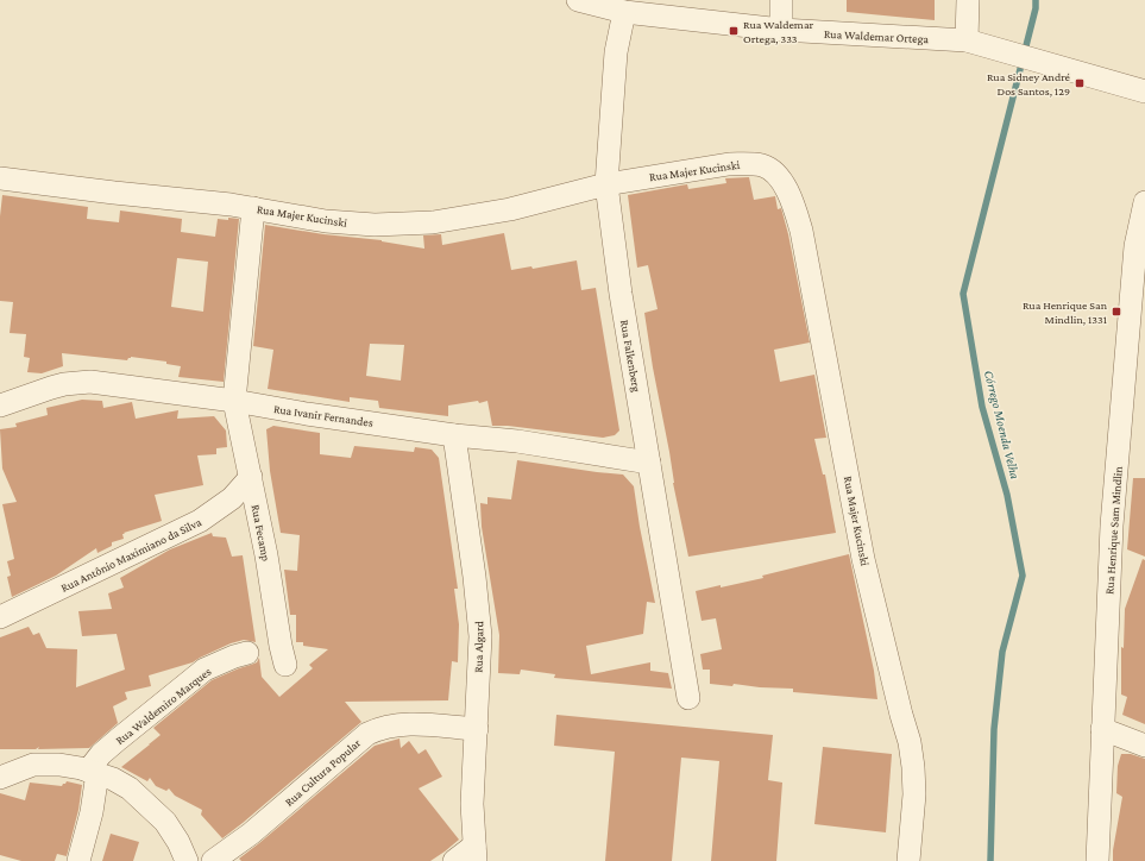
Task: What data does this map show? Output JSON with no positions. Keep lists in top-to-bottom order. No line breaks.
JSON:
{"streets":{"street":["Rua Waldemar Ortega","Rua Majer Kucinski","Rua Falkenberg","Rua Ivanir Fernandes","Rua Henrique Sam Mindlin","Rua Fecamp","Rua Antônio Maximiano da Silva","Rua Algard","Rua Waldemiro Marques","Rua Cultura Popular"]},"crossings":[["Rua Waldemar Ortega","Rua Falkenberg"],["Rua Majer Kucinski","Rua Falkenberg"],["Rua Majer Kucinski","Rua Fecamp"],["Rua Falkenberg","Rua Ivanir Fernandes"],["Rua Ivanir Fernandes","Rua Fecamp"],["Rua Ivanir Fernandes","Rua Algard"],["Rua Fecamp","Rua Antônio Maximiano da Silva"],["Rua Algard","Rua Cultura Popular"]],"water":["Córrego Moenda Velha"],"places":{"transit":["Rua Waldemar Ortega, 333","Rua Sidney André Dos Santos, 129","Rua Henrique San Mindlin, 1331"]}}
